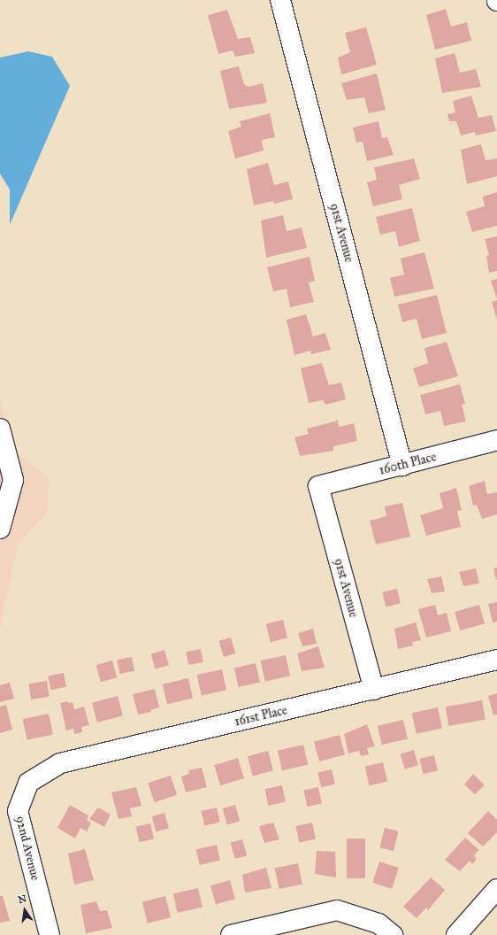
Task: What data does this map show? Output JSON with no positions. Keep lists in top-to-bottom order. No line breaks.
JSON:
{"streets":{"street":["91st Avenue","160th Place","161st Place","92nd Avenue"]},"crossings":[["91st Avenue","160th Place"],["91st Avenue","161st Place"],["161st Place","92nd Avenue"]],"north":"top"}
